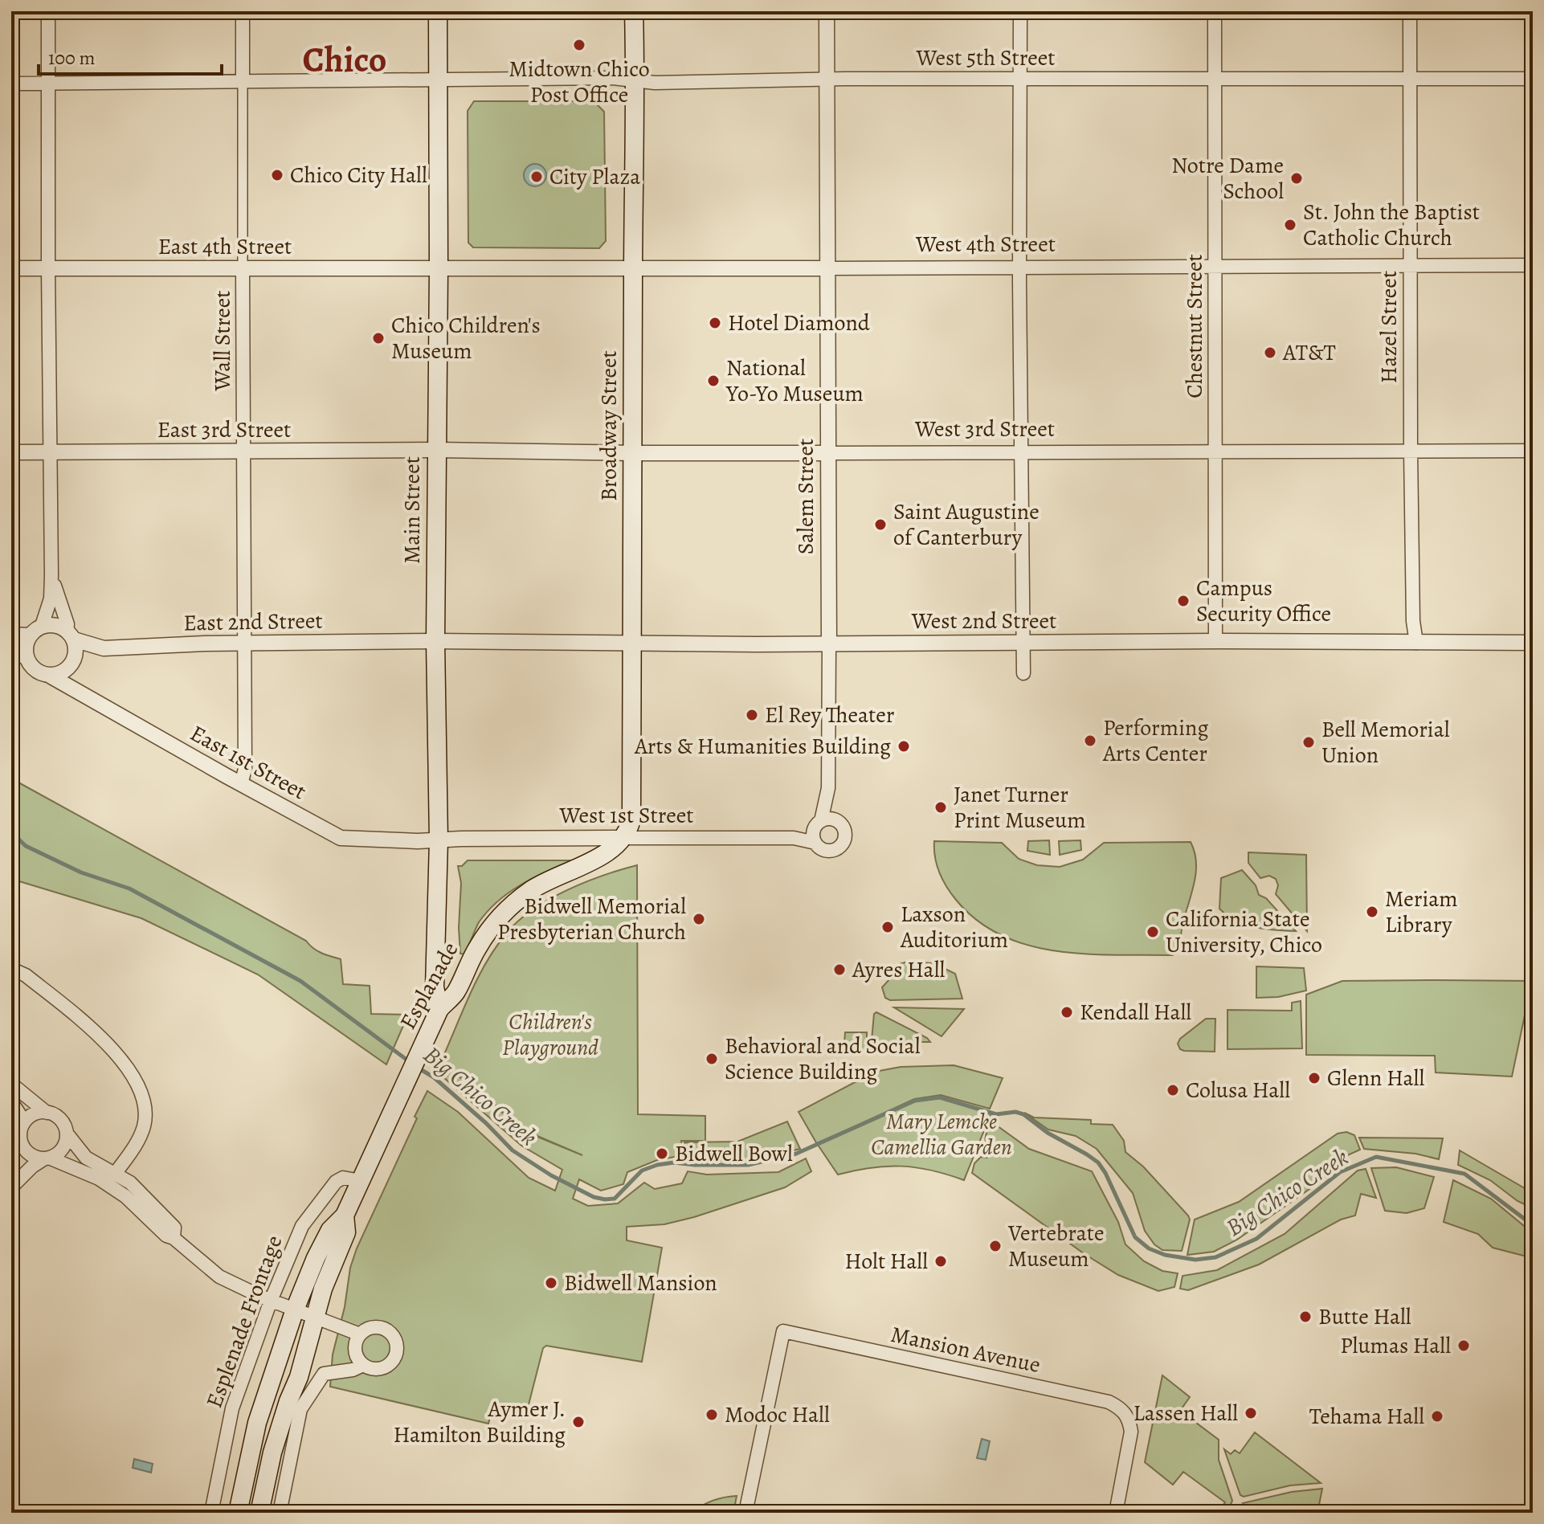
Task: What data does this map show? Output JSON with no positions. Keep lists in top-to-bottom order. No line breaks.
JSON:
{"streets":{"main road":["Broadway Street","Main Street","Esplanade"],"street":["West 5th Street","West 4th Street","East 4th Street","Chestnut Street","Hazel Street","Wall Street","West 3rd Street","East 3rd Street","Salem Street","West 2nd Street","East 2nd Street","East 1st Street","West 1st Street","Esplenade Frontage","Mansion Avenue"]},"crossings":[["West 5th Street","Chestnut Street"],["West 5th Street","Hazel Street"],["West 5th Street","Wall Street"],["West 5th Street","Broadway Street"],["West 5th Street","Salem Street"],["West 5th Street","Main Street"],["West 4th Street","East 4th Street"],["West 4th Street","Chestnut Street"],["West 4th Street","Hazel Street"],["West 4th Street","Broadway Street"],["West 4th Street","Salem Street"],["West 4th Street","Main Street"],["East 4th Street","Wall Street"],["East 4th Street","Main Street"],["Chestnut Street","West 3rd Street"],["Chestnut Street","West 2nd Street"],["Hazel Street","West 3rd Street"],["Hazel Street","West 2nd Street"],["Wall Street","East 3rd Street"],["Wall Street","East 2nd Street"],["Wall Street","East 1st Street"],["Broadway Street","West 3rd Street"],["Broadway Street","West 2nd Street"],["Broadway Street","West 1st Street"],["Broadway Street","Esplanade"],["West 3rd Street","East 3rd Street"],["West 3rd Street","Salem Street"],["West 3rd Street","Main Street"],["East 3rd Street","Main Street"],["Salem Street","West 2nd Street"],["Salem Street","West 1st Street"],["Main Street","West 2nd Street"],["Main Street","East 2nd Street"],["Main Street","East 1st Street"],["Main Street","West 1st Street"],["Main Street","Esplanade"],["West 2nd Street","East 2nd Street"],["East 2nd Street","East 1st Street"],["East 1st Street","West 1st Street"],["West 1st Street","Esplanade"],["Esplanade","Esplenade Frontage"]],"districts":["Chico"],"water":["Big Chico Creek"],"parks":["Children's Playground","Mary Lemcke Camellia Garden"],"places":["Midtown Chico Post Office","Chico City Hall","City Plaza","Notre Dame School","St. John the Baptist Catholic Church","Hotel Diamond","Chico Children's Museum","AT&T","National Yo-Yo Museum","Saint Augustine of Canterbury","Campus Security Office","El Rey Theater","Performing Arts Center","Bell Memorial Union","Arts & Humanities Building","Janet Turner Print Museum","Meriam Library","Bidwell Memorial Presbyterian Church","Laxson Auditorium","California State University, Chico","Ayres Hall","Kendall Hall","Behavioral and Social Science Building","Glenn Hall","Colusa Hall","Bidwell Bowl","Vertebrate Museum","Holt Hall","Bidwell Mansion","Butte Hall","Plumas Hall","Lassen Hall","Modoc Hall","Tehama Hall","Aymer J. Hamilton Building"],"scale_bar":"100 m"}
